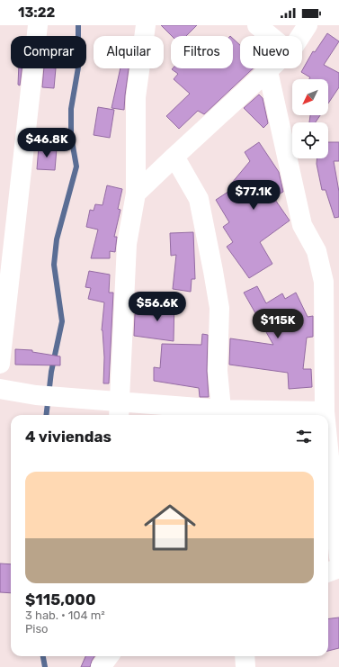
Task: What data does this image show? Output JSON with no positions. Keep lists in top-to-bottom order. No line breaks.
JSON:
{"north":"bottom left","page":{"status":"13:22","chip":["Comprar","Alquilar","Filtros","Nuevo"],"price":["$46.8K","$77.1K","$56.6K","$115K"],"heading":"4 viviendas","list":[{"name":"$115,000","note":"3 hab. · 104 m² · Piso"}]}}
